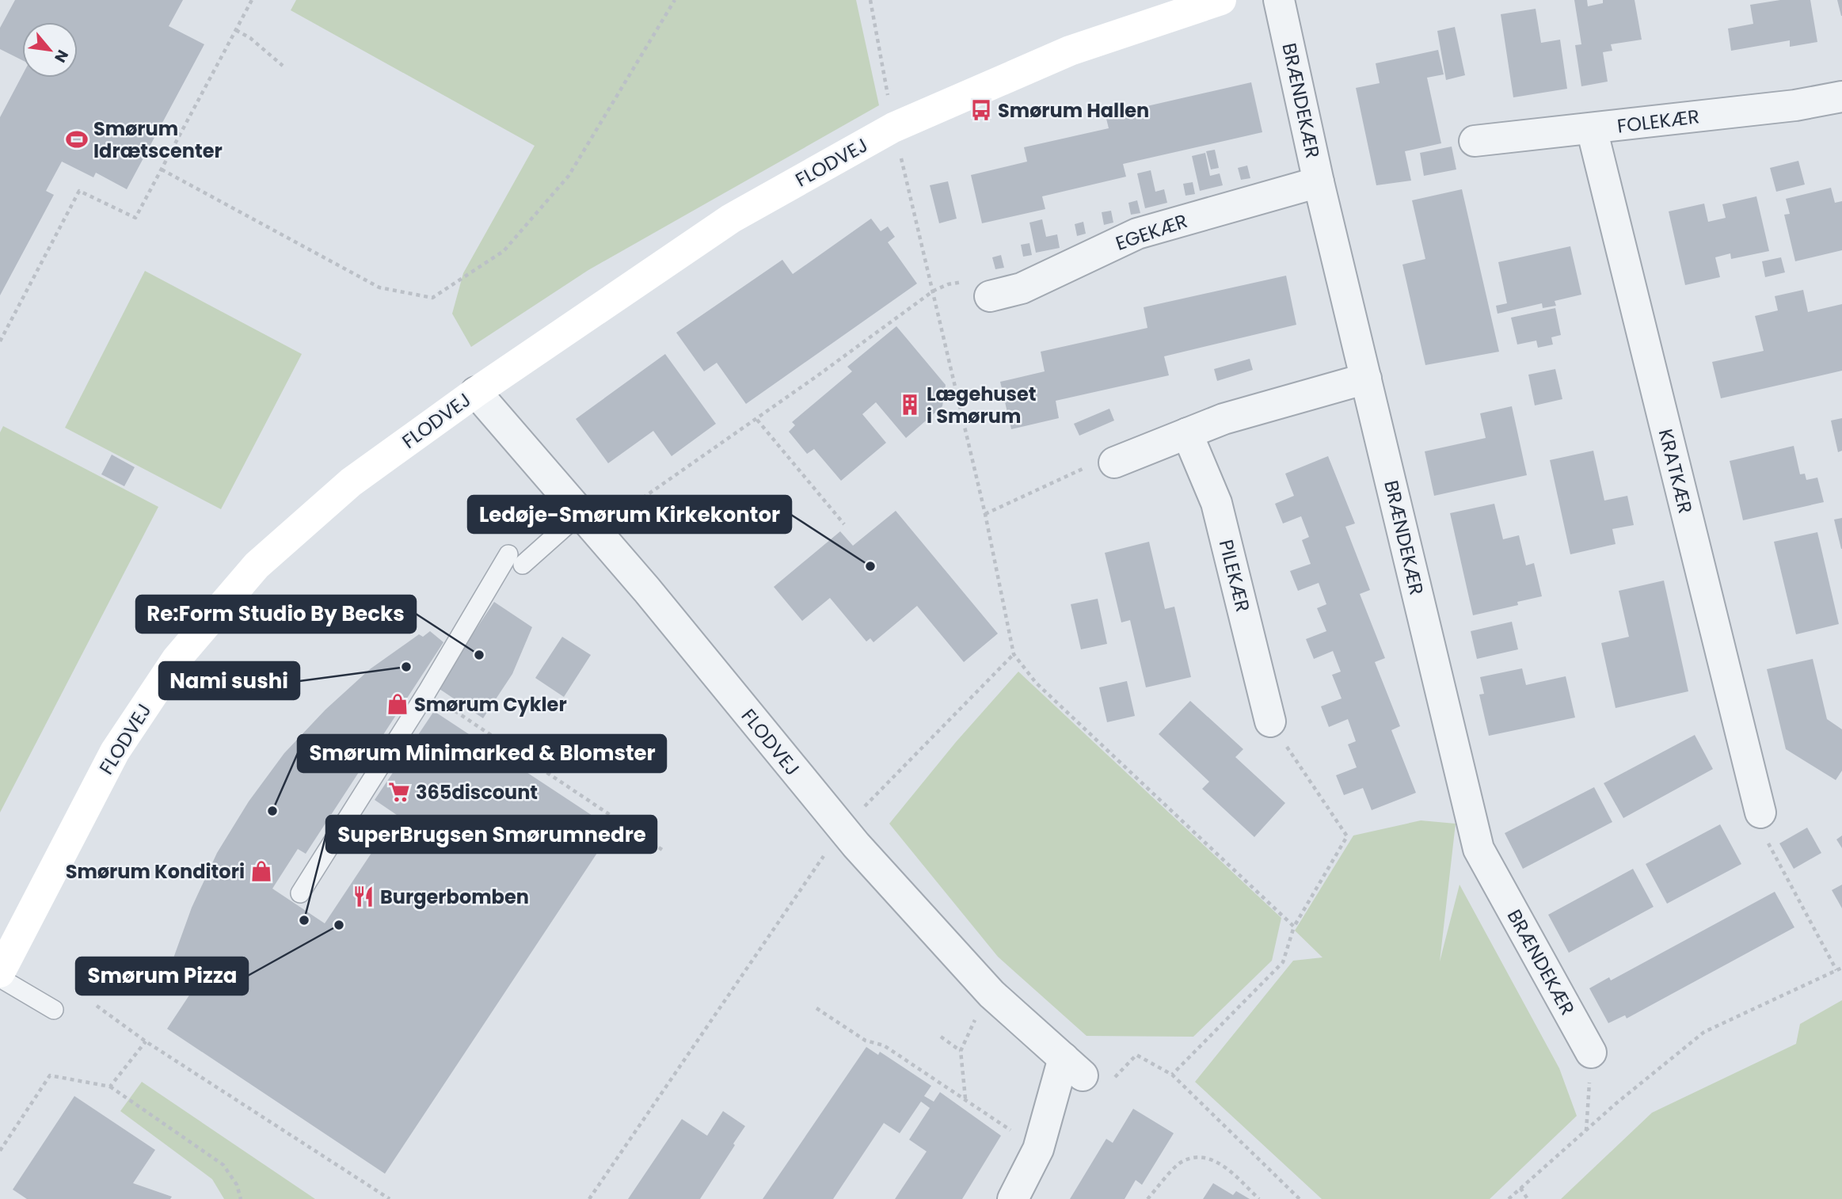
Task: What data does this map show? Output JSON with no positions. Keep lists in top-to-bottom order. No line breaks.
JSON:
{"streets":{"street":["BRÆNDEKÆR","FOLEKÆR","FLODVEJ","EGEKÆR","KRATKÆR","PILEKÆR"]},"crossings":[["BRÆNDEKÆR","EGEKÆR"],["FOLEKÆR","KRATKÆR"]],"places":{"bus stop":["Smørum Hallen"],"sports":["Smørum Idrætscenter"],"building":["Lægehuset i Smørum"],"other":["Ledøje-Smørum Kirkekontor","Re:Form Studio By Becks","Nami sushi","Smørum Minimarked & Blomster","SuperBrugsen Smørumnedre","Smørum Pizza"],"shop":["Smørum Cykler","Smørum Konditori"],"supermarket":["365discount"],"restaurant":["Burgerbomben"]},"north":"bottom right"}
